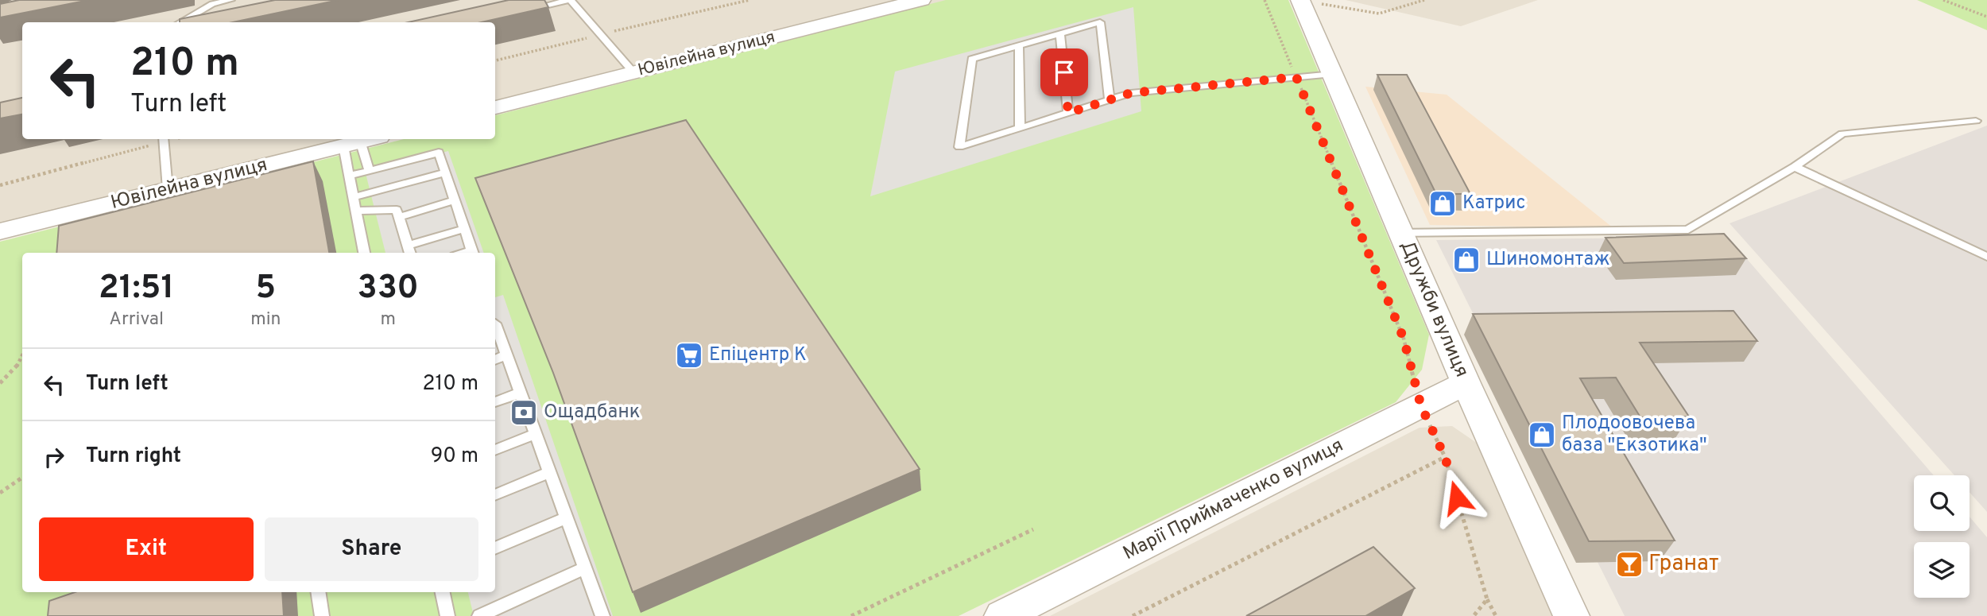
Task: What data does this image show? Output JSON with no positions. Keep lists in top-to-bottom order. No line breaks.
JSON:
{"streets":{"street":["Ювілейна вулиця","Дружби вулиця","Марії Приймаченко вулиця"]},"crossings":[["Дружби вулиця","Марії Приймаченко вулиця"]],"places":{"shop":["Катрис","Шиномонтаж","Плодоовочева база \"Екзотика\""],"supermarket":["Епіцентр К"],"bank":["Ощадбанк"],"bar":["Гранат"]},"page":{"turn":["210 m","Turn left"],"eta":["21:51","Arrival","5","min","330","m"],"list":[{"name":"Turn left","value":"210 m"},{"name":"Turn right","value":"90 m"}],"buttons":["Exit","Share"]}}
